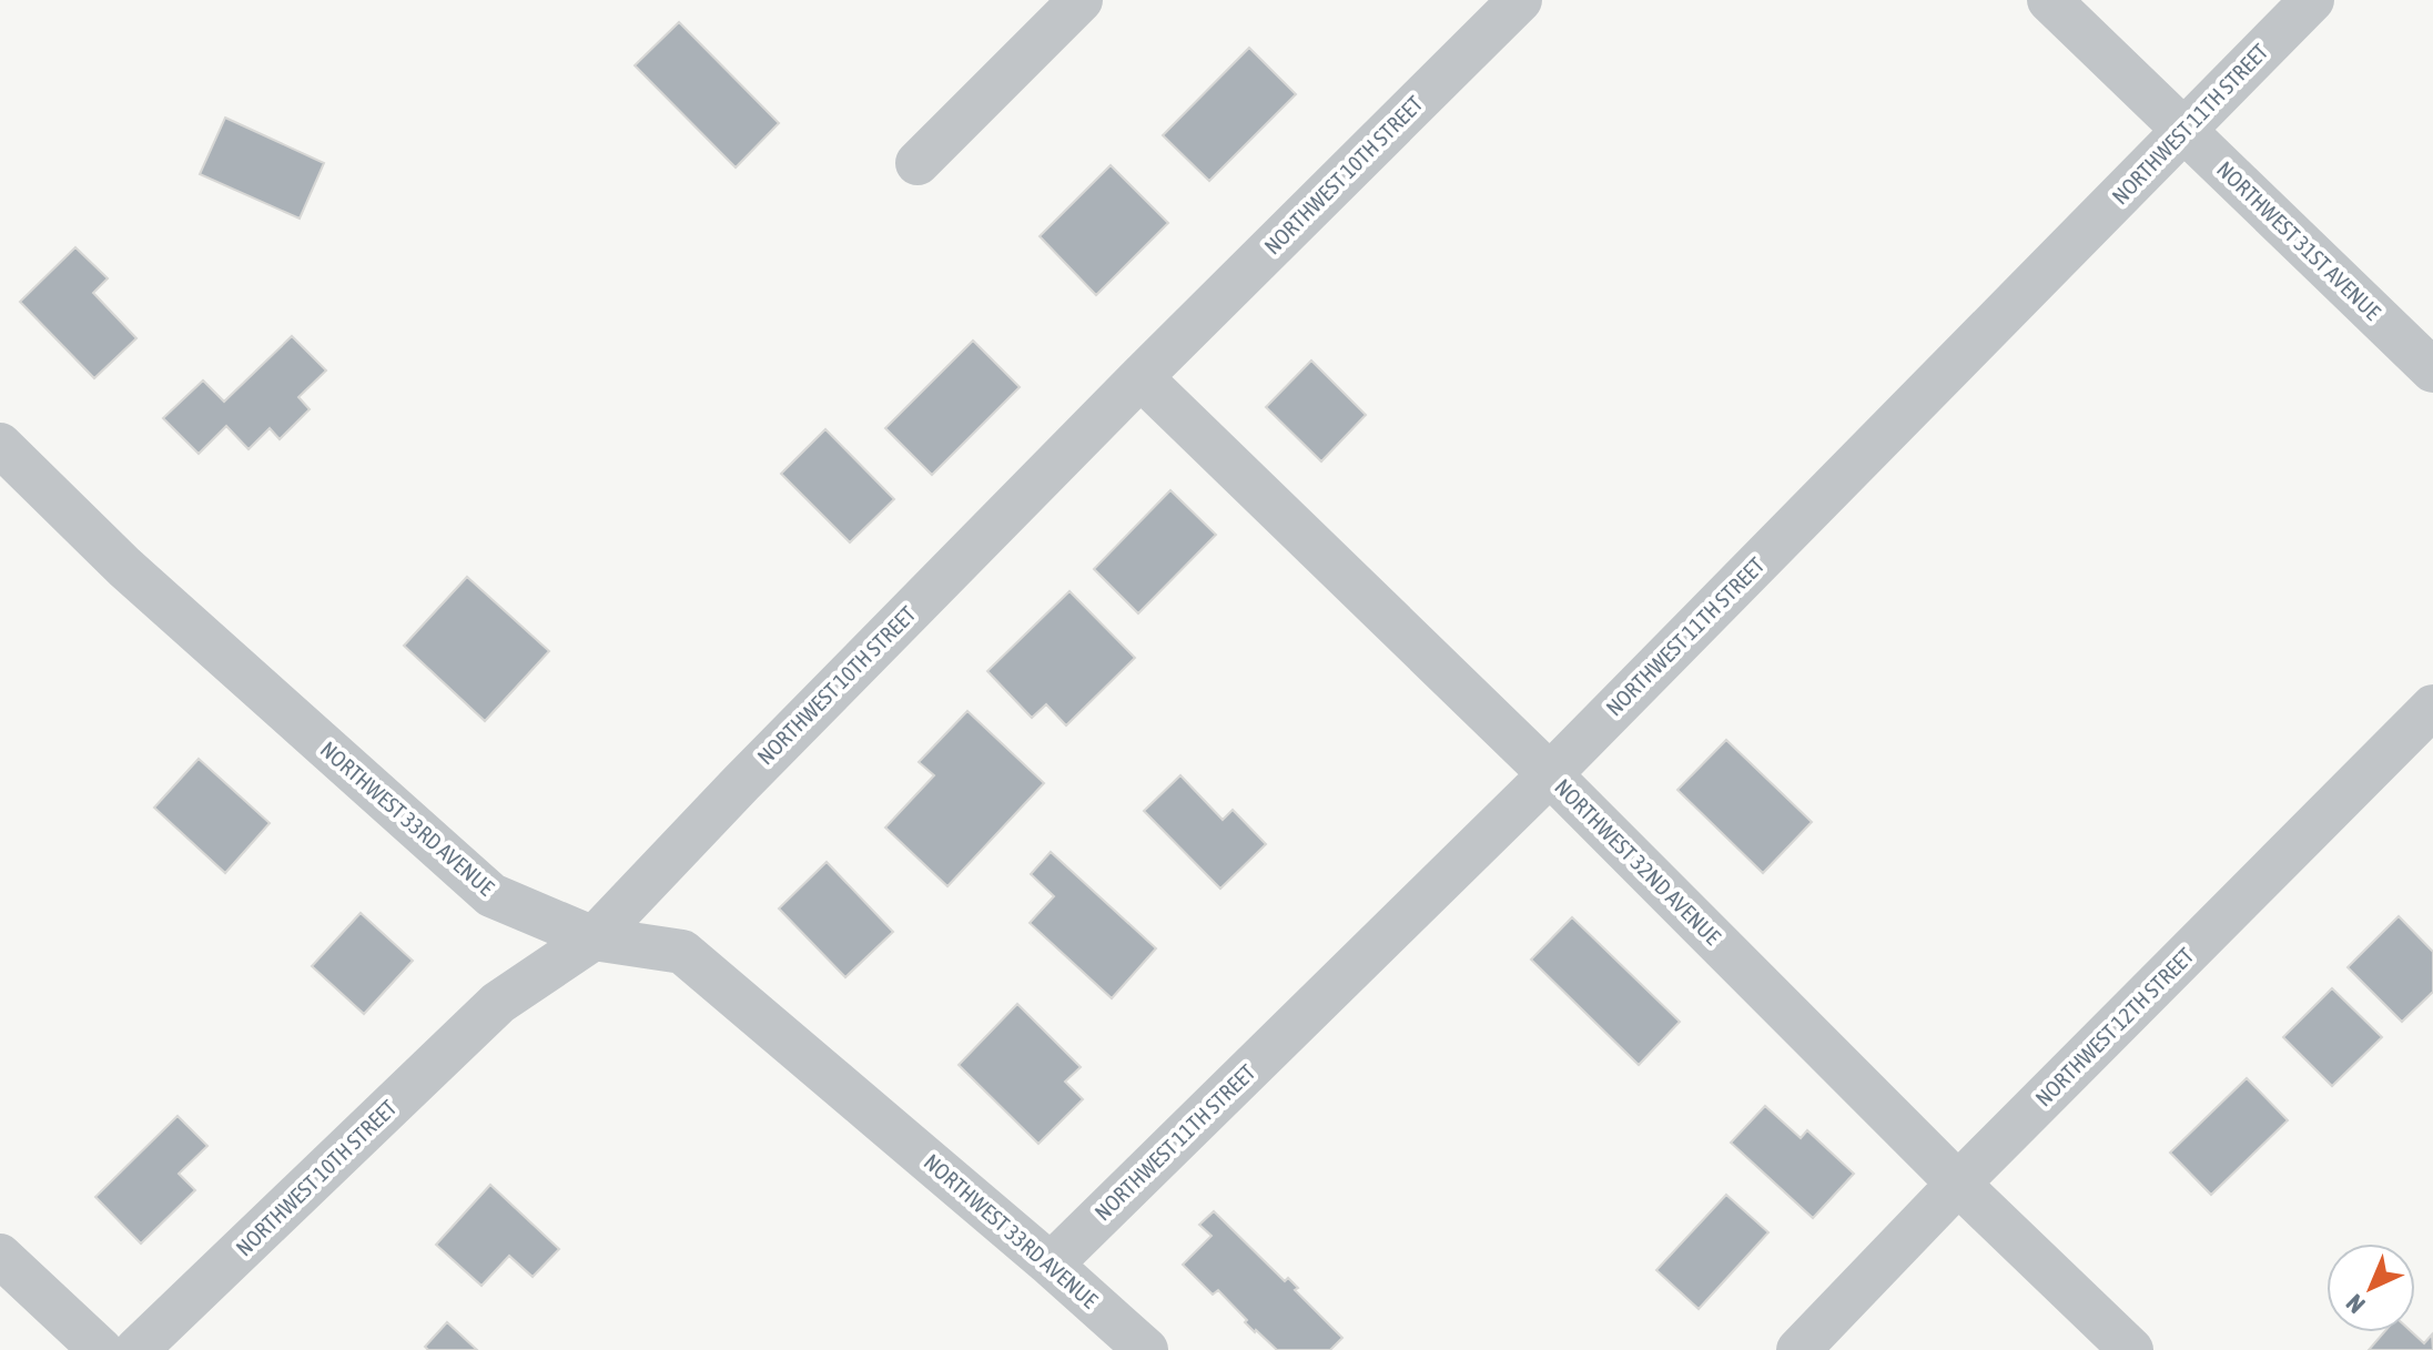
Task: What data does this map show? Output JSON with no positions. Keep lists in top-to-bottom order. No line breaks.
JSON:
{"streets":{"street":["NORTHWEST 11TH STREET","NORTHWEST 10TH STREET","NORTHWEST 31ST AVENUE","NORTHWEST 33RD AVENUE","NORTHWEST 32ND AVENUE","NORTHWEST 12TH STREET"]},"crossings":[["NORTHWEST 11TH STREET","NORTHWEST 31ST AVENUE"],["NORTHWEST 11TH STREET","NORTHWEST 33RD AVENUE"],["NORTHWEST 11TH STREET","NORTHWEST 32ND AVENUE"],["NORTHWEST 10TH STREET","NORTHWEST 33RD AVENUE"],["NORTHWEST 10TH STREET","NORTHWEST 32ND AVENUE"],["NORTHWEST 32ND AVENUE","NORTHWEST 12TH STREET"]],"north":"bottom left"}
